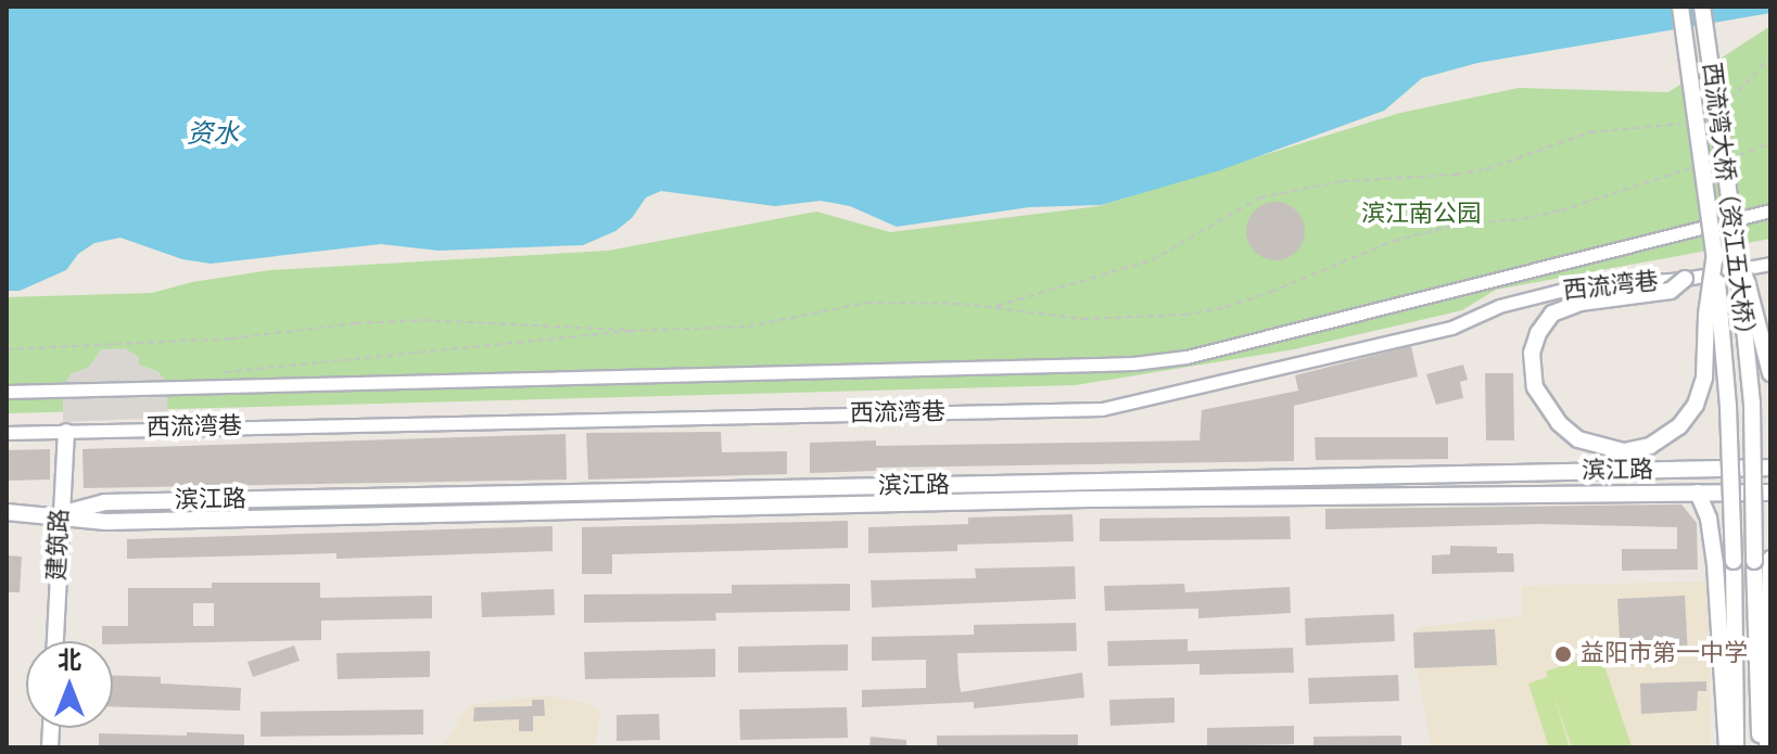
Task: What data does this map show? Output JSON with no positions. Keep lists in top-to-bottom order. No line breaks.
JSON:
{"streets":{"main road":["西流湾大桥（资江五大桥）","滨江路","建筑路"],"street":["西流湾巷"]},"crossings":[["西流湾巷","建筑路"],["滨江路","建筑路"]],"water":["资水"],"parks":["滨江南公园"],"places":["益阳市第一中学"],"north":"top"}
